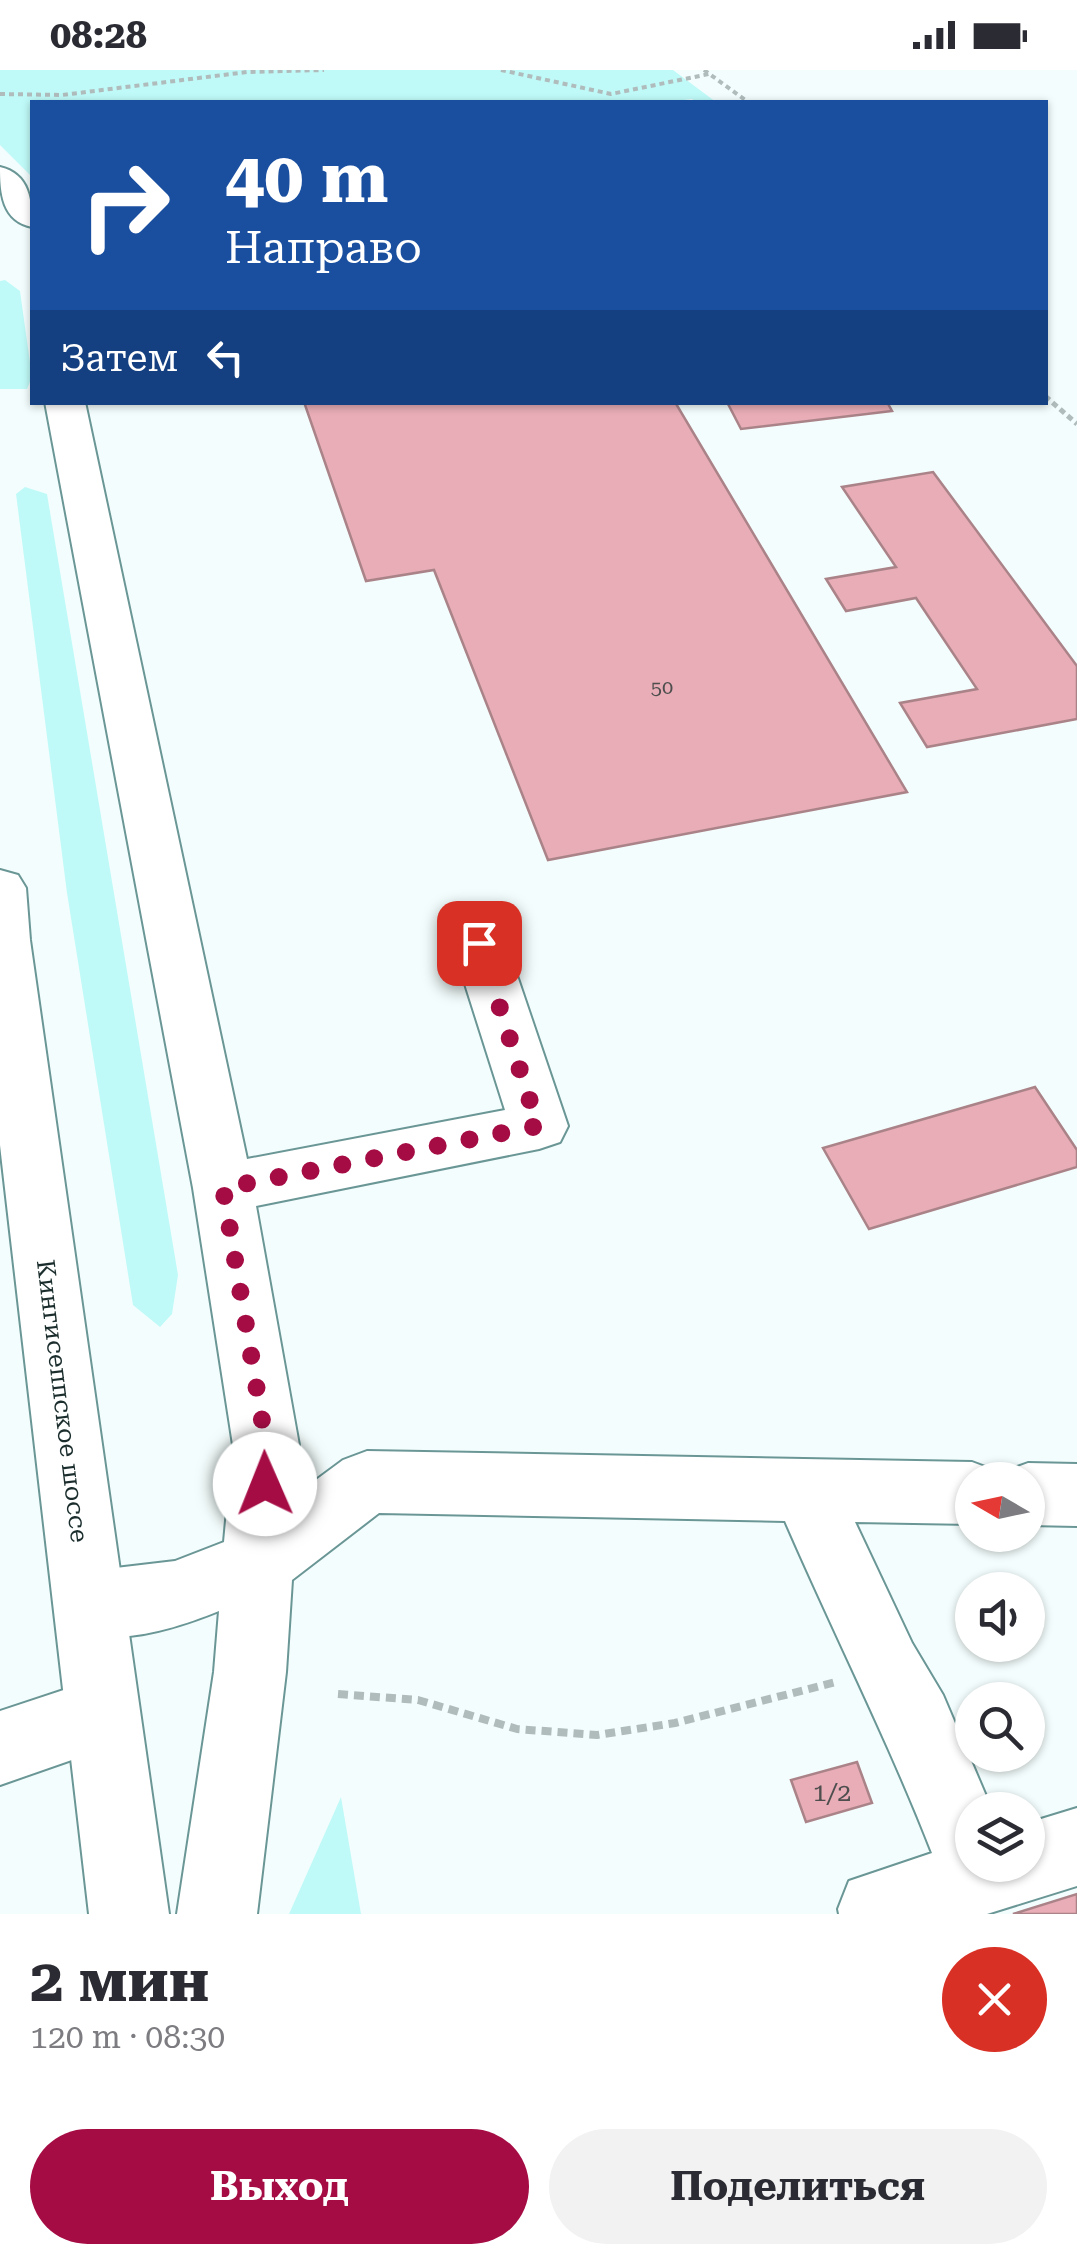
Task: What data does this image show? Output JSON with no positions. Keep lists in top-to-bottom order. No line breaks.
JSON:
{"streets":{"main road":["Кингисеппское шоссе"]},"house_numbers":["50","1/2"],"north":"left","page":{"status":"08:28","turn":["40 m","Направо"],"then":"Затем","heading":["2 мин","120 m · 08:30"],"buttons":["Выход","Поделиться"]}}
